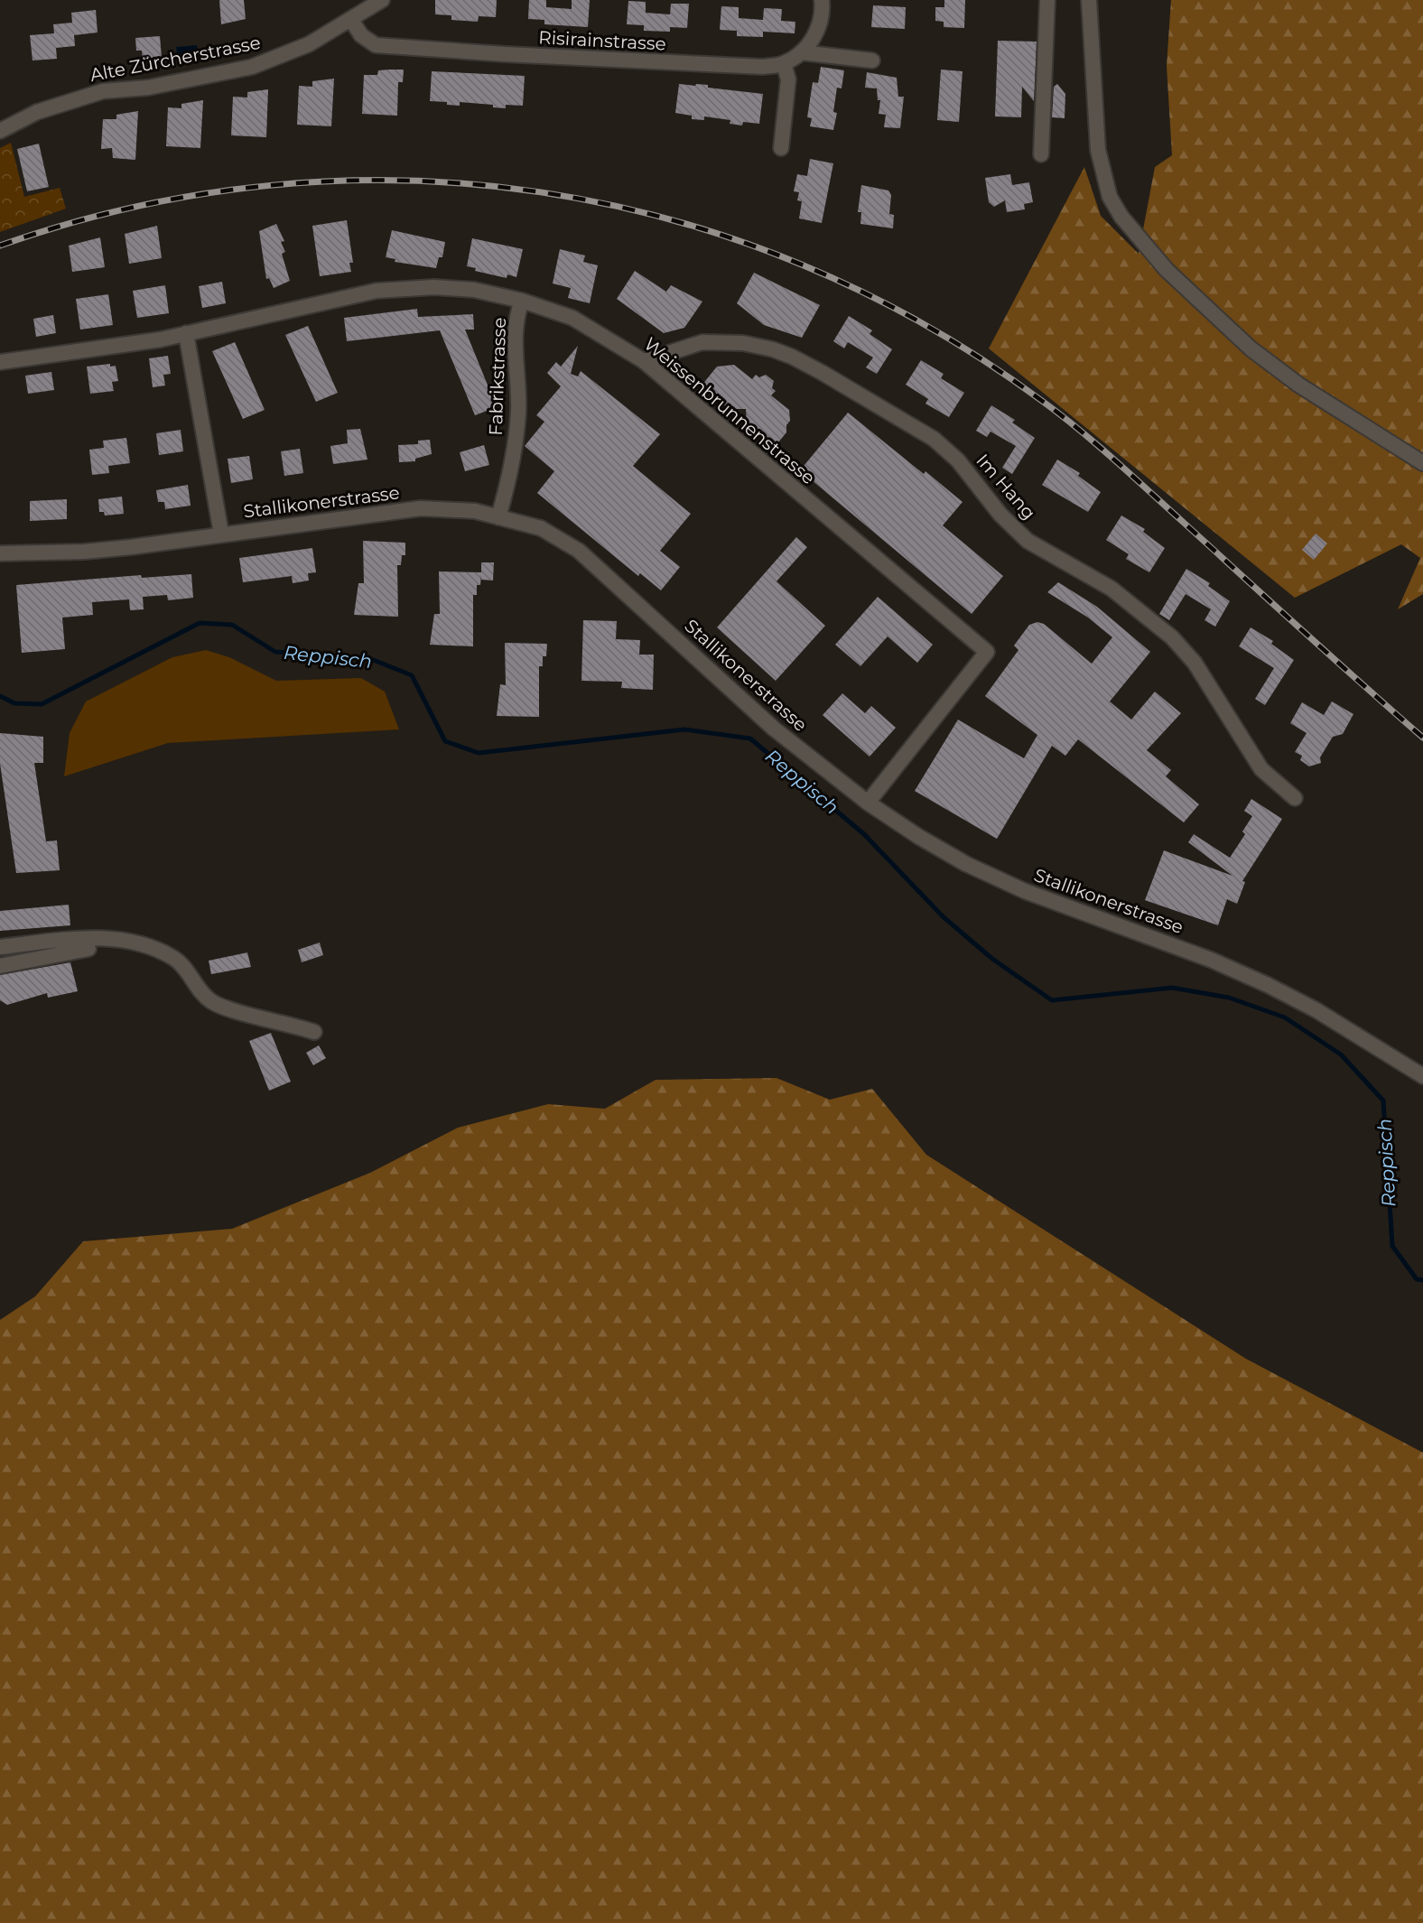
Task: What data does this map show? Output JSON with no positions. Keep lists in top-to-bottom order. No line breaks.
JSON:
{"streets":{"street":["Risirainstrasse","Alte Zürcherstrasse","Fabrikstrasse","Weissenbrunnenstrasse","Im Hang","Stallikonerstrasse"]},"crossings":[["Risirainstrasse","Alte Zürcherstrasse"],["Fabrikstrasse","Weissenbrunnenstrasse"],["Fabrikstrasse","Stallikonerstrasse"],["Weissenbrunnenstrasse","Im Hang"],["Weissenbrunnenstrasse","Stallikonerstrasse"]],"water":["Reppisch"]}
